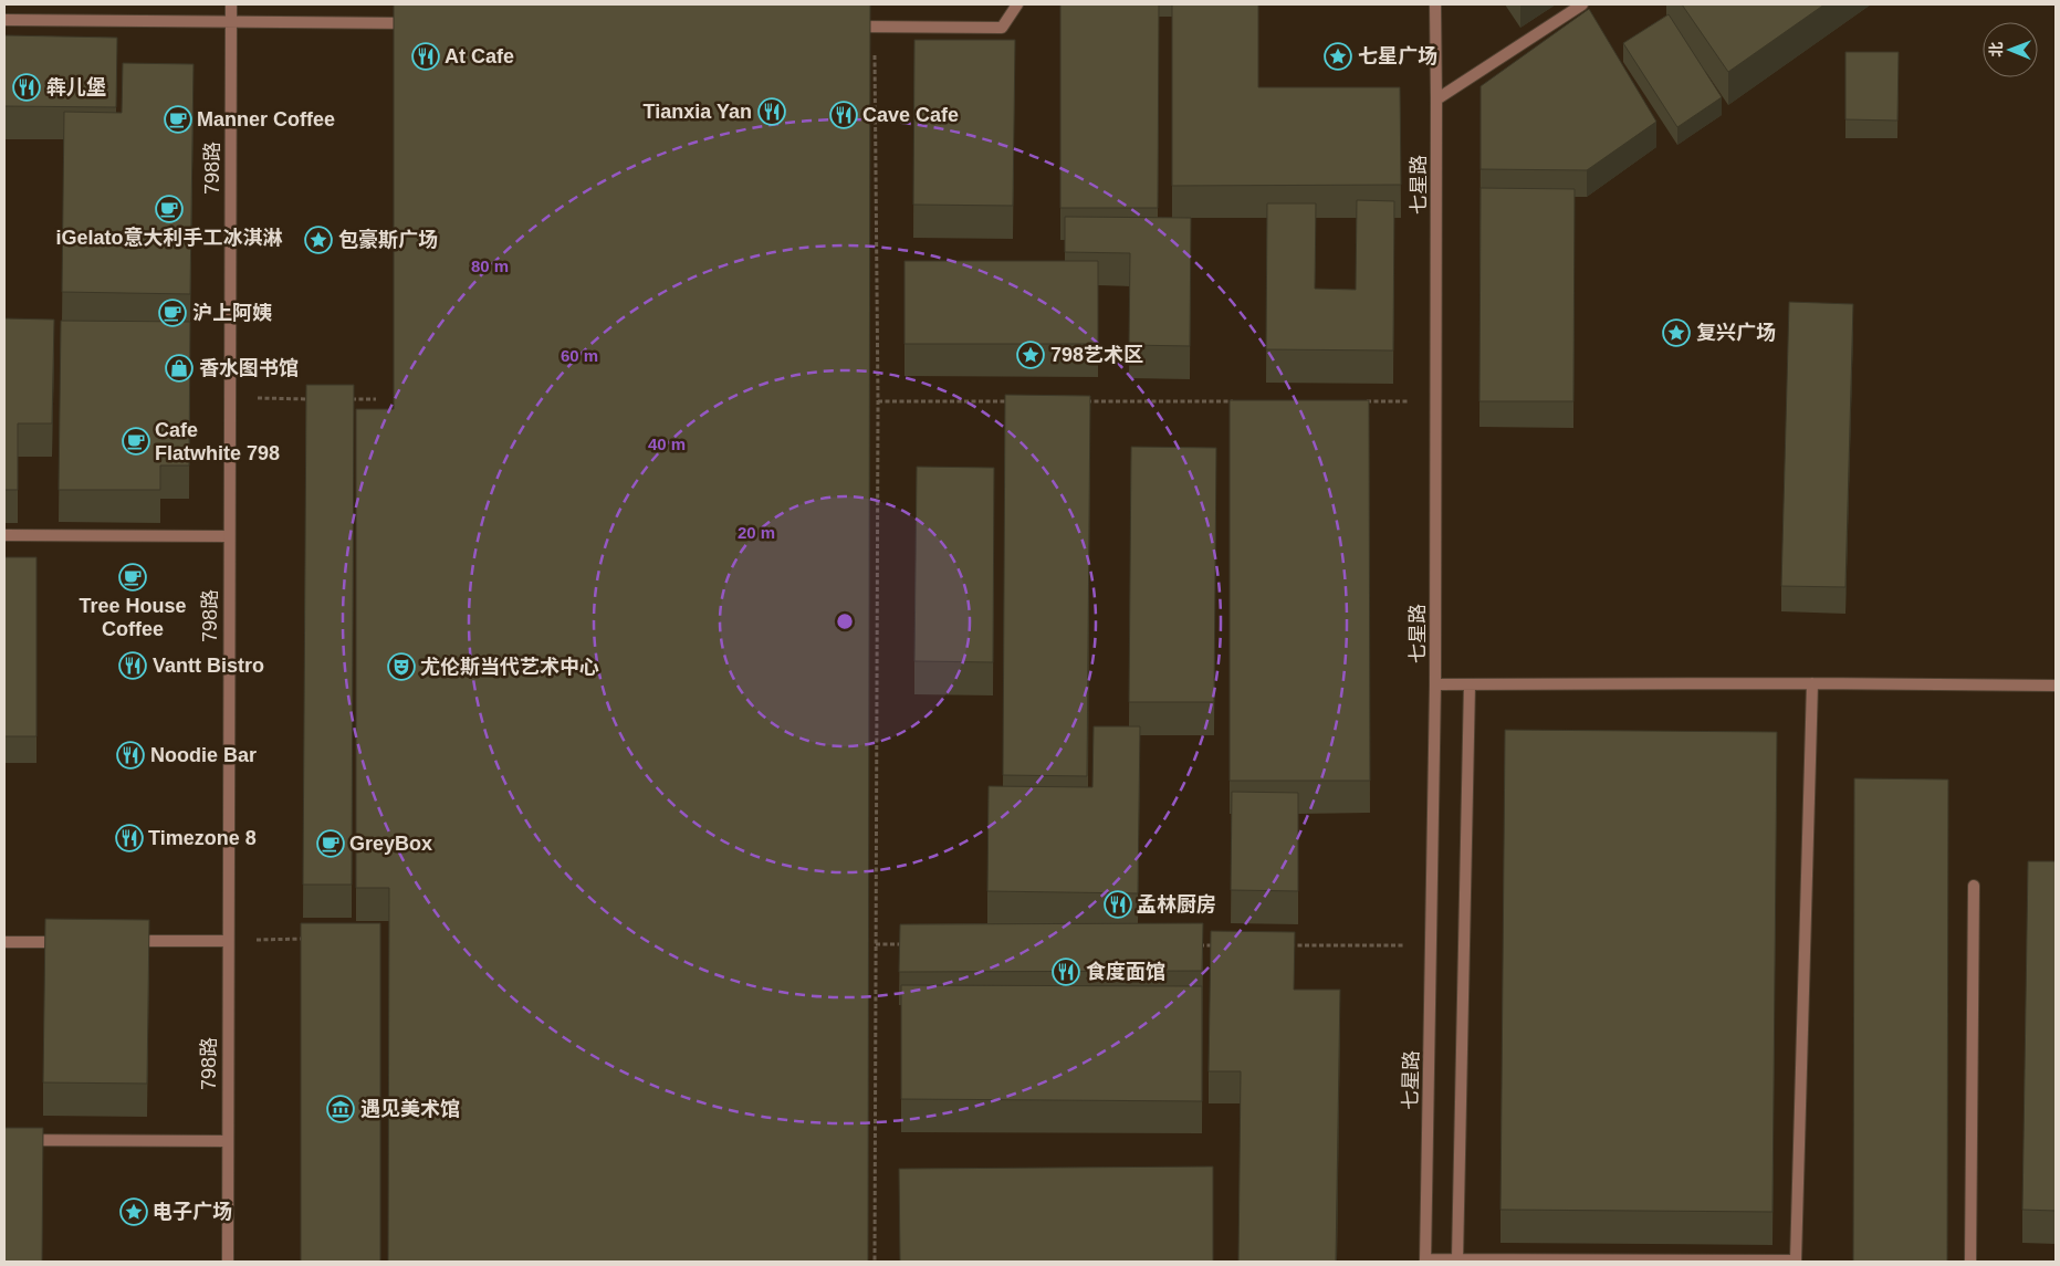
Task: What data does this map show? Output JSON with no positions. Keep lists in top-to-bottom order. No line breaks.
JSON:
{"streets":{"street":["798路","七星路"]},"places":{"restaurant":["At Cafe","犇儿堡","Tianxia Yan","Cave Cafe","Vantt Bistro","Noodie Bar","Timezone 8","孟林厨房","食度面馆"],"place":["七星广场","包豪斯广场","复兴广场","798艺术区","电子广场"],"cafe":["Manner Coffee","iGelato意大利手工冰淇淋","沪上阿姨","Cafe Flatwhite 798","Tree House Coffee","GreyBox"],"shop":["香水图书馆"],"theatre":["尤伦斯当代艺术中心"],"museum":["遇见美术馆"]},"north":"left","rings":["80 m","60 m","40 m","20 m"]}
